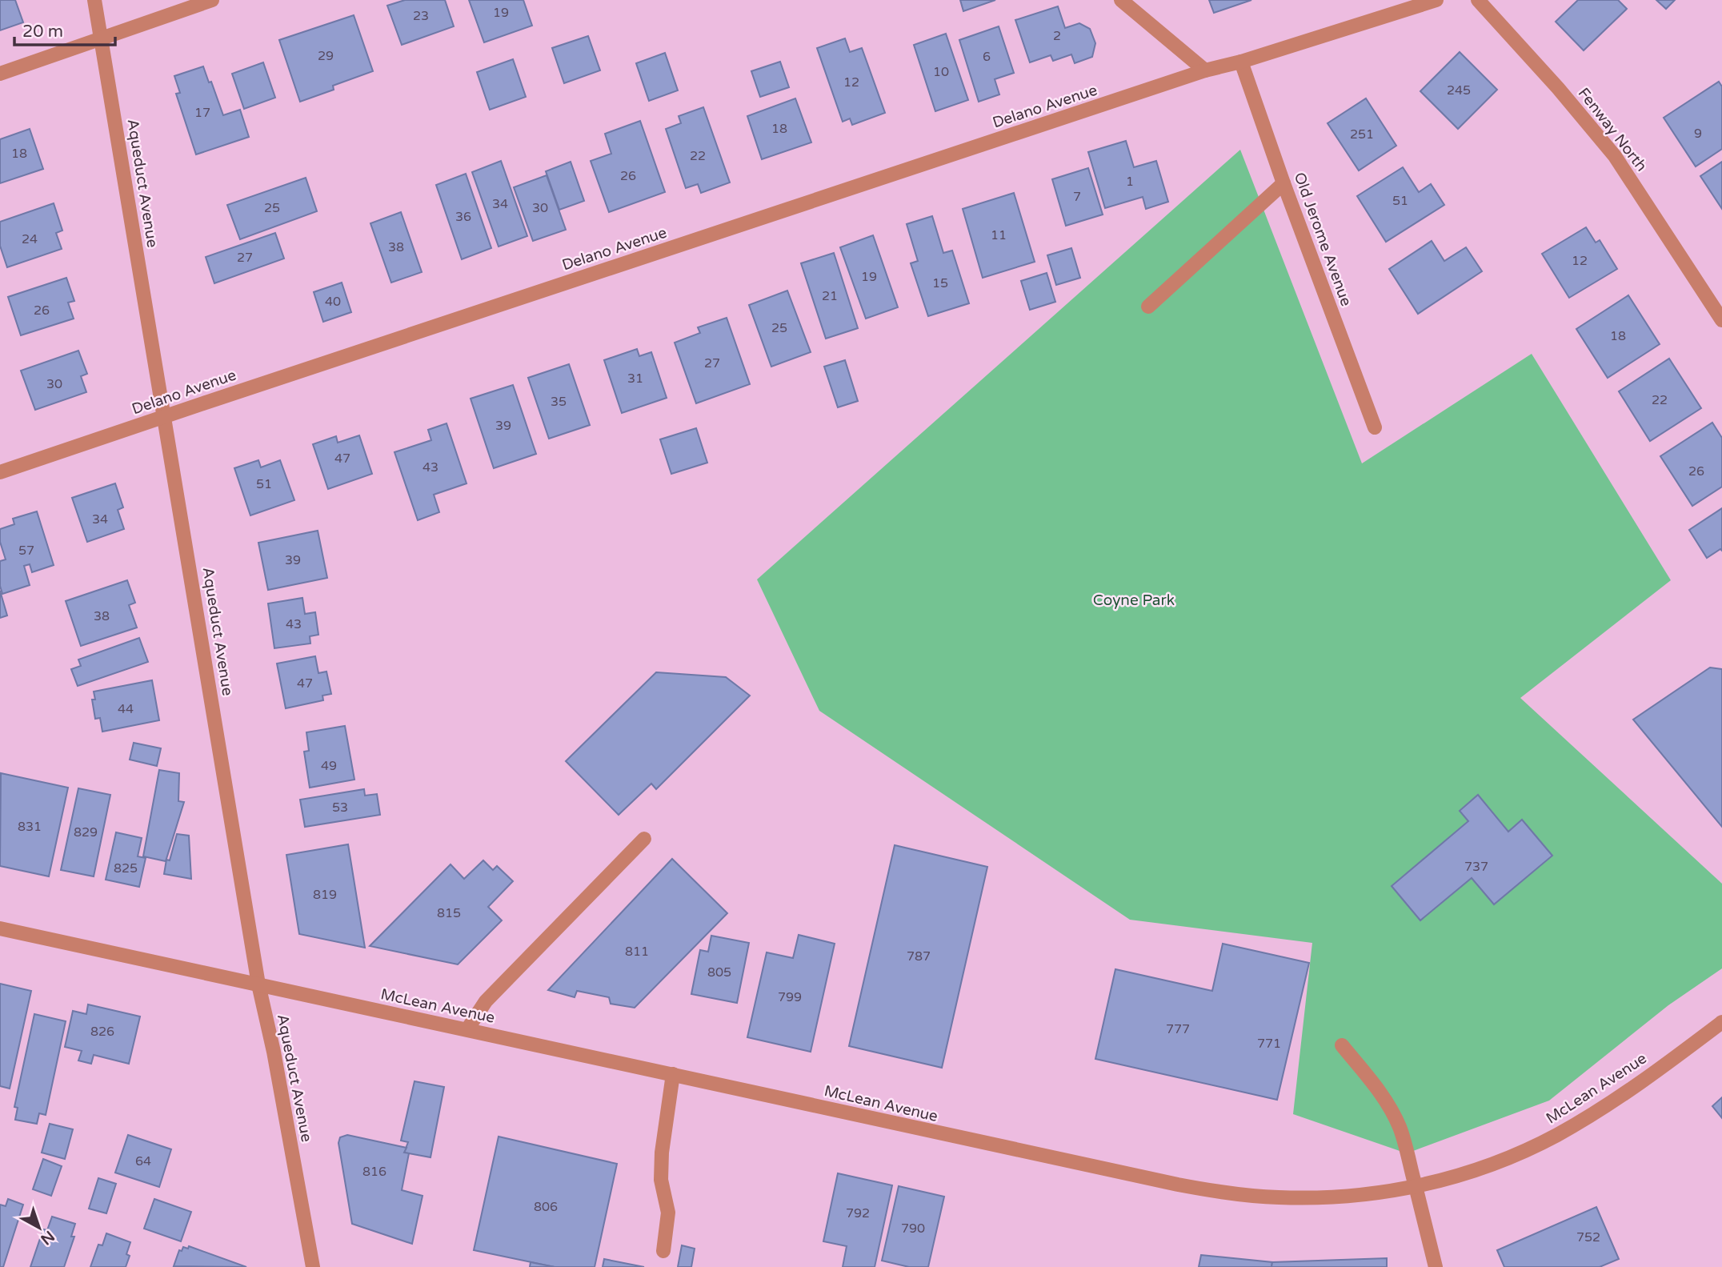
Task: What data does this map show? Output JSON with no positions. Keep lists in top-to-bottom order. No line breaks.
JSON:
{"streets":{"street":["Delano Avenue","Fenway North","Aqueduct Avenue","Old Jerome Avenue","McLean Avenue"]},"crossings":[["Delano Avenue","Aqueduct Avenue"],["Delano Avenue","Old Jerome Avenue"],["Aqueduct Avenue","McLean Avenue"]],"parks":["Coyne Park"],"house_numbers":["19","23","2","29","6","10","12","245","17","18","9","251","18","22","26","1","7","51","34","25","30","36","11","24","38","27","12","19","15","21","40","26","25","18","27","31","30","22","35","39","47","43","26","51","34","57","39","38","43","47","44","49","53","831","829","737","825","819","815","811","787","805","799","777","826","771","64","816","806","792","790","752"],"scale_bar":"20 m","north":"bottom right"}
